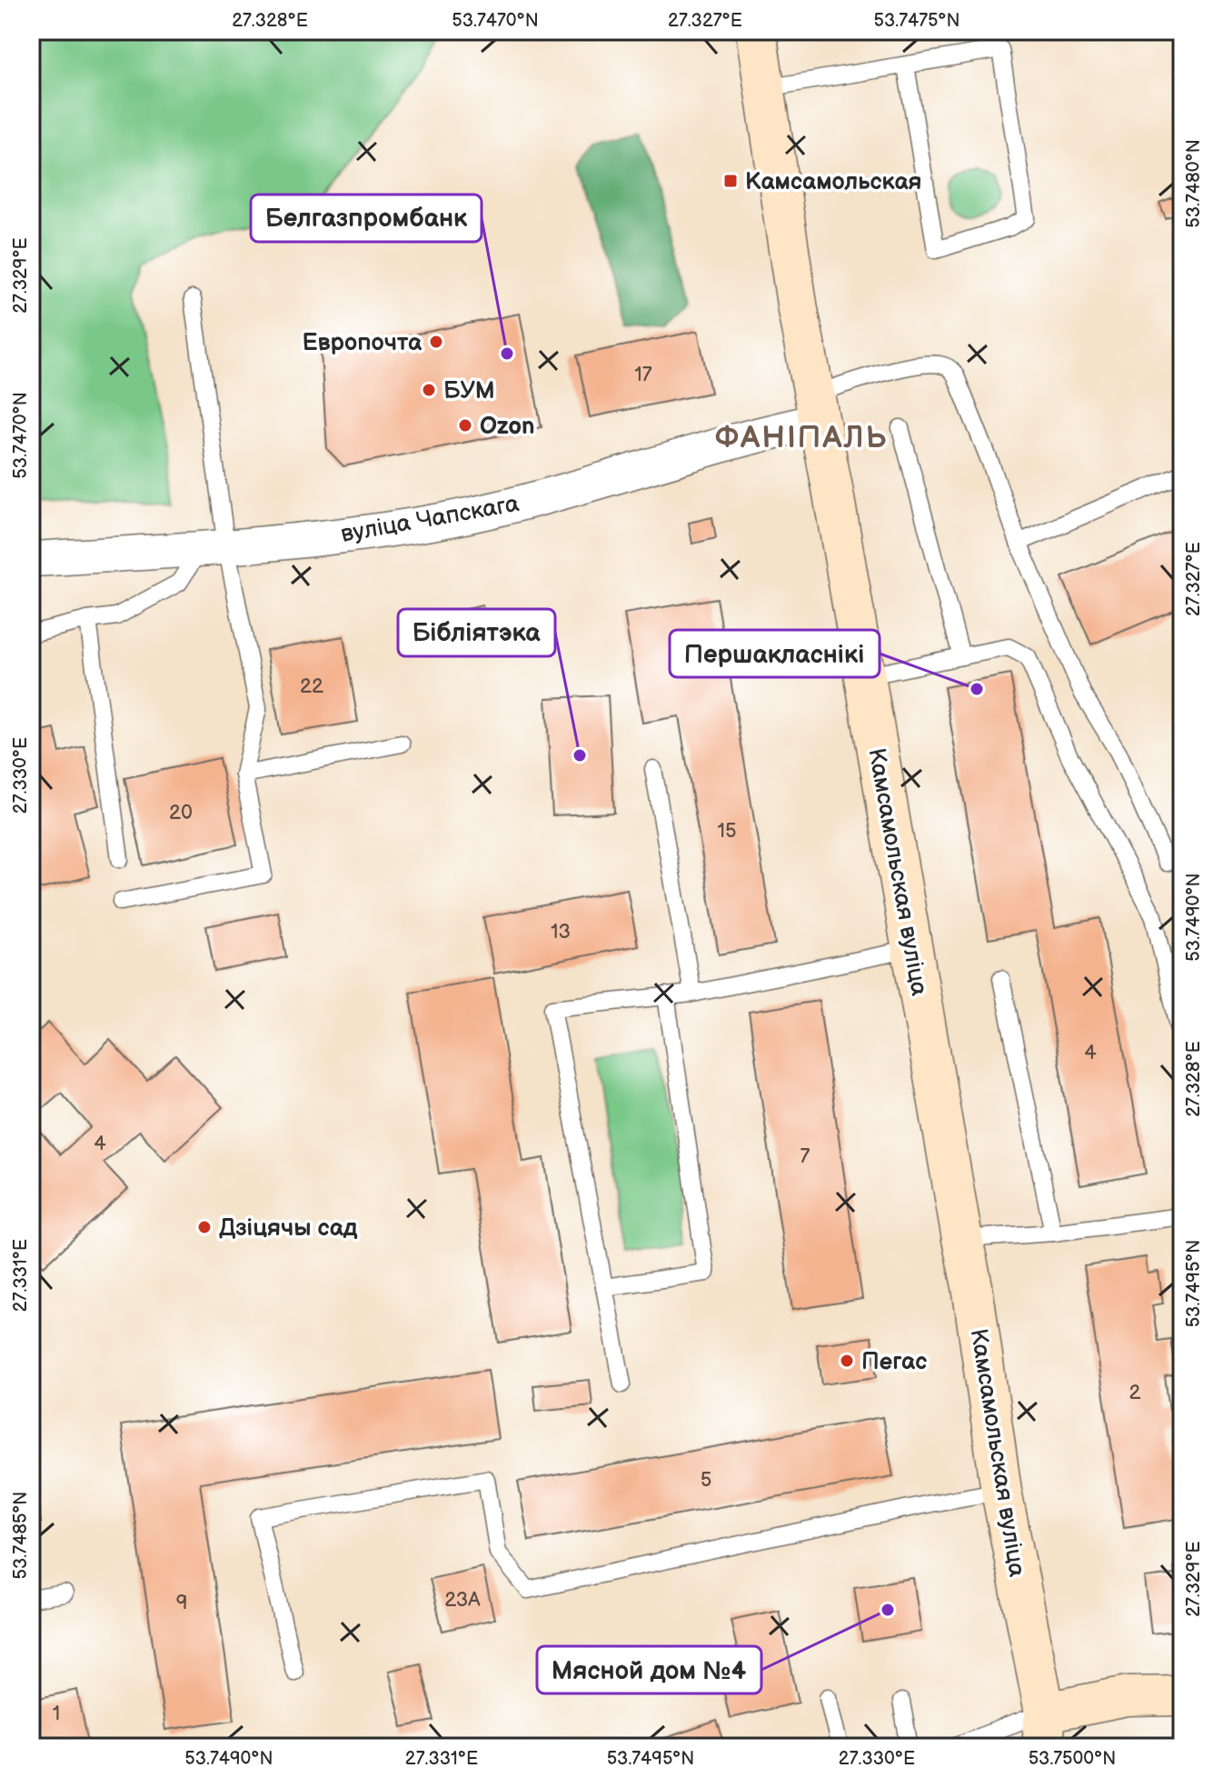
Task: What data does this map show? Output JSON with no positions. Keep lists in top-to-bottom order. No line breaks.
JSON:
{"streets":{"main road":["Камсамольская вуліца"],"street":["вуліца Чапскага"]},"crossings":[["вуліца Чапскага","Камсамольская вуліца"]],"districts":["ФАНІПАЛЬ"],"places":{"transit":["Камсамольская"],"other":["Европочта","Белгазпромбанк","БУМ","Ozon","Першакласнікі","Бібліятэка","Дзіцячы сад","Пегас","Мясной дом №4"]},"house_numbers":["17","22","20","15","13","4","4","7","2","5","23А","9","1"],"coordinates":["27.328°E","53.7470°N","27.327°E","53.7475°N","53.7480°N","27.329°E","27.330°E","53.7490°N","27.331°E","53.7495°N","53.7485°N","53.7500°N"]}
